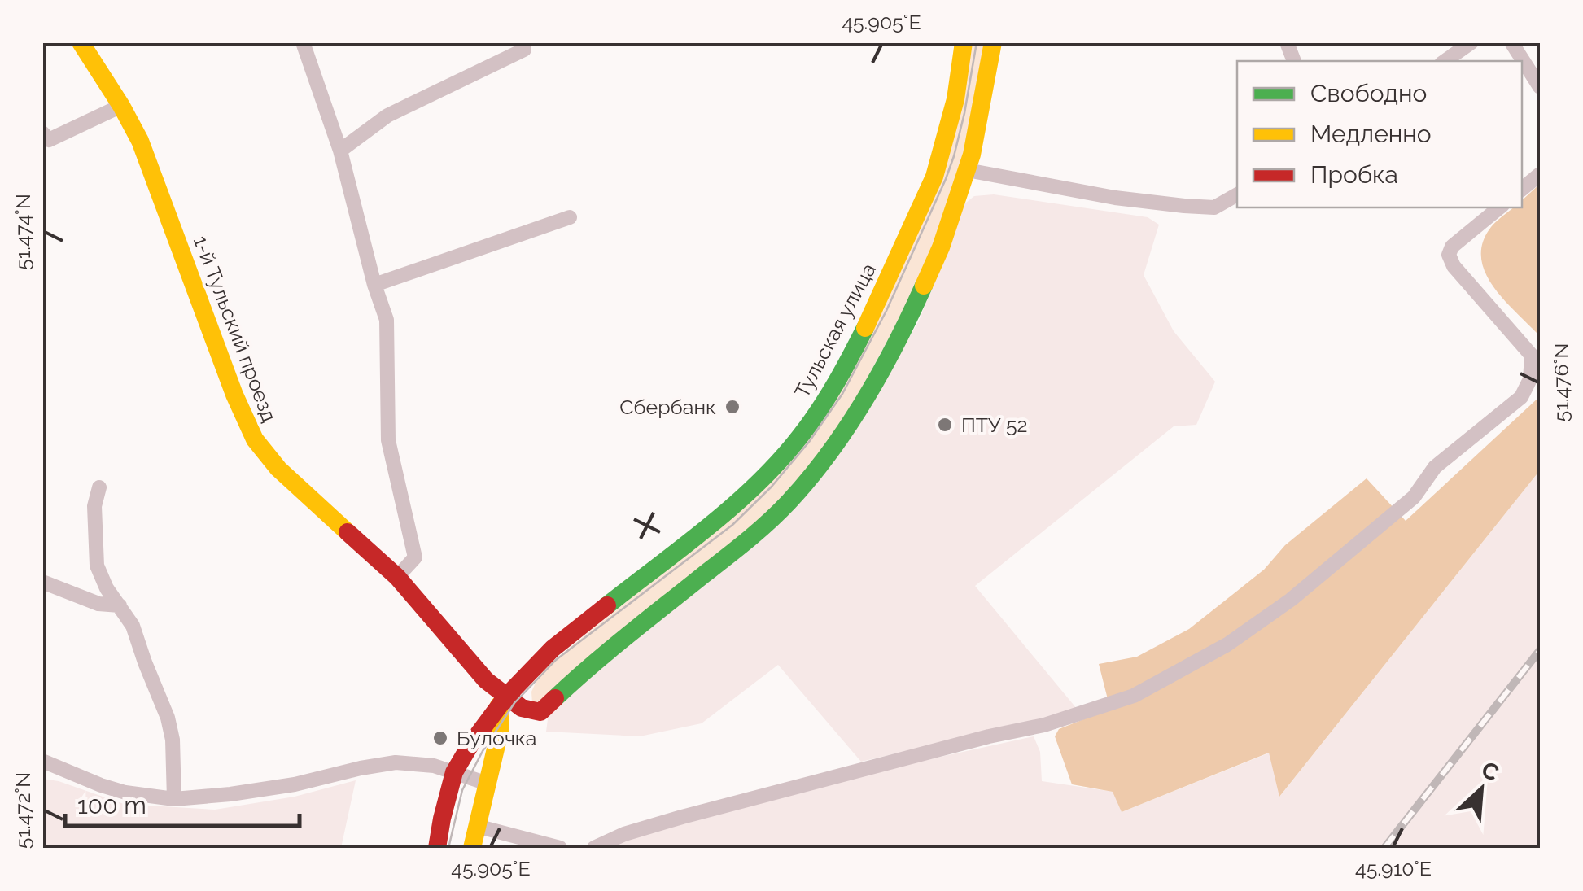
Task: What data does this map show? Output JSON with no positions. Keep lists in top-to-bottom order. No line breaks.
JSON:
{"streets":{"street":["1-й Тульский проезд","Тульская улица"]},"crossings":[["1-й Тульский проезд","Тульская улица"]],"places":["Сбербанк","ПТУ 52","Булочка"],"legend":["Свободно","Медленно","Пробка"],"scale_bar":"100 m","north":"top right","coordinates":["45.905°E","51.474°N","51.476°N","51.472°N","45.910°E"]}
